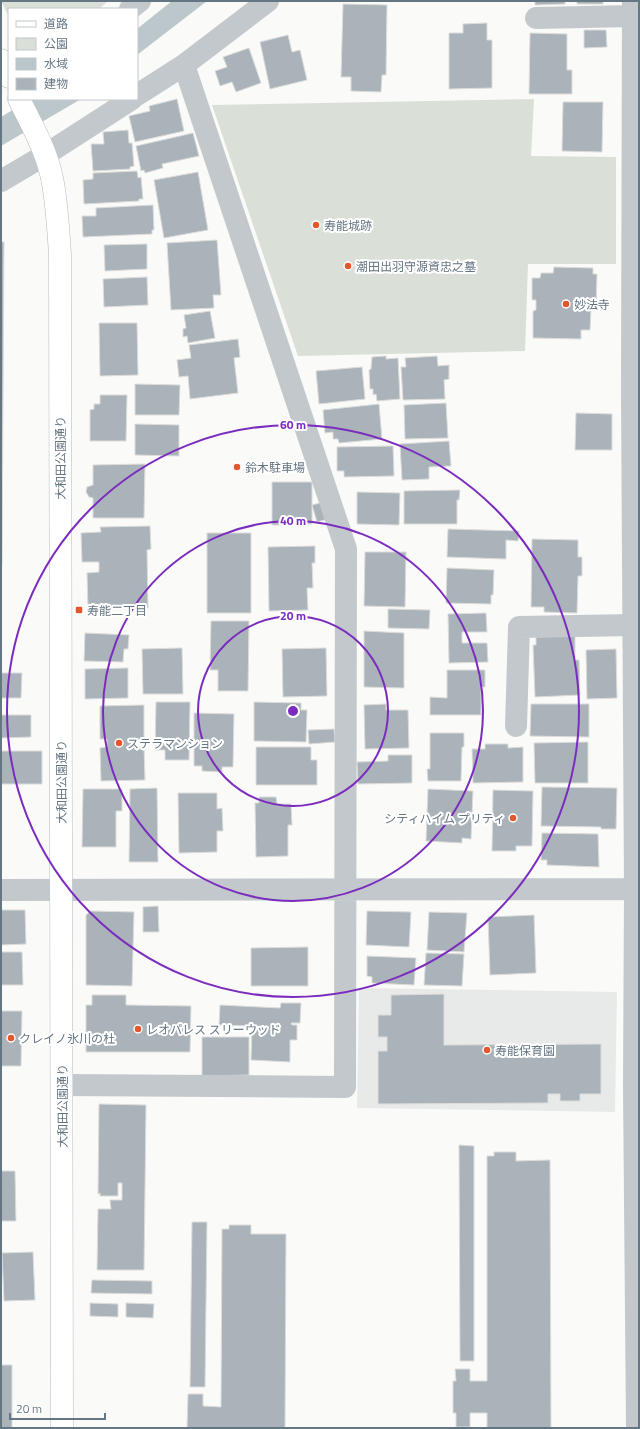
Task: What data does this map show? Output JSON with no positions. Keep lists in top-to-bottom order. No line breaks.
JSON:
{"streets":{"street":["大和田公園通り"]},"places":{"other":["寿能城跡","潮田出羽守源資忠之墓","妙法寺","鈴木駐車場","ステラマンション","シティハイム プリティ","レオパレス スリーウッド","クレイノ氷川の杜","寿能保育園"],"transit":["寿能二丁目"]},"legend":["道路","公園","水域","建物"],"scale_bar":"20 m","rings":["60 m","40 m","20 m"]}
